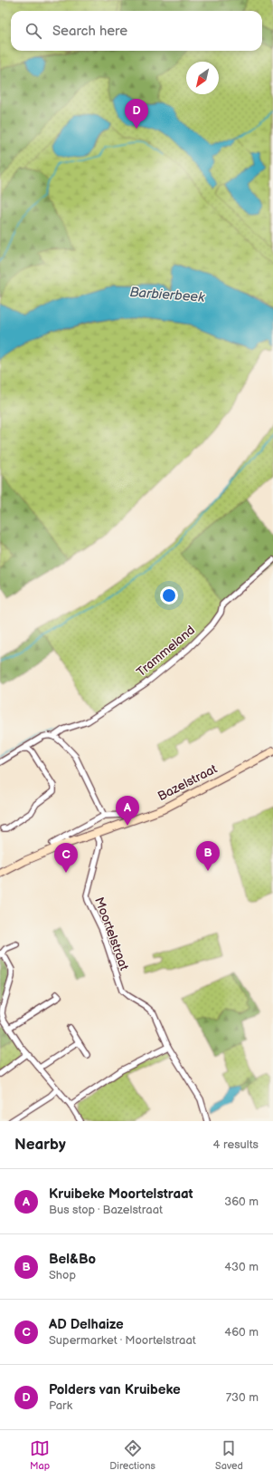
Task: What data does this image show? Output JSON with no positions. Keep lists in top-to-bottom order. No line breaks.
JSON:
{"streets":{"main road":["Bazelstraat"],"street":["Trammeland","Moortelstraat"]},"crossings":[["Bazelstraat","Moortelstraat"]],"water":["Barbierbeek"],"north":"bottom left","page":{"search":"Search here","pins":["D","A","B","C"],"heading":["Nearby","4 results"],"list":[{"mark":"A","name":"Kruibeke Moortelstraat","note":"Bus stop · Bazelstraat","value":"360 m"},{"mark":"B","name":"Bel&Bo","note":"Shop","value":"430 m"},{"mark":"C","name":"AD Delhaize","note":"Supermarket · Moortelstraat","value":"460 m"},{"mark":"D","name":"Polders van Kruibeke","note":"Park","value":"730 m"}],"nav":["Map","Directions","Saved"]}}
